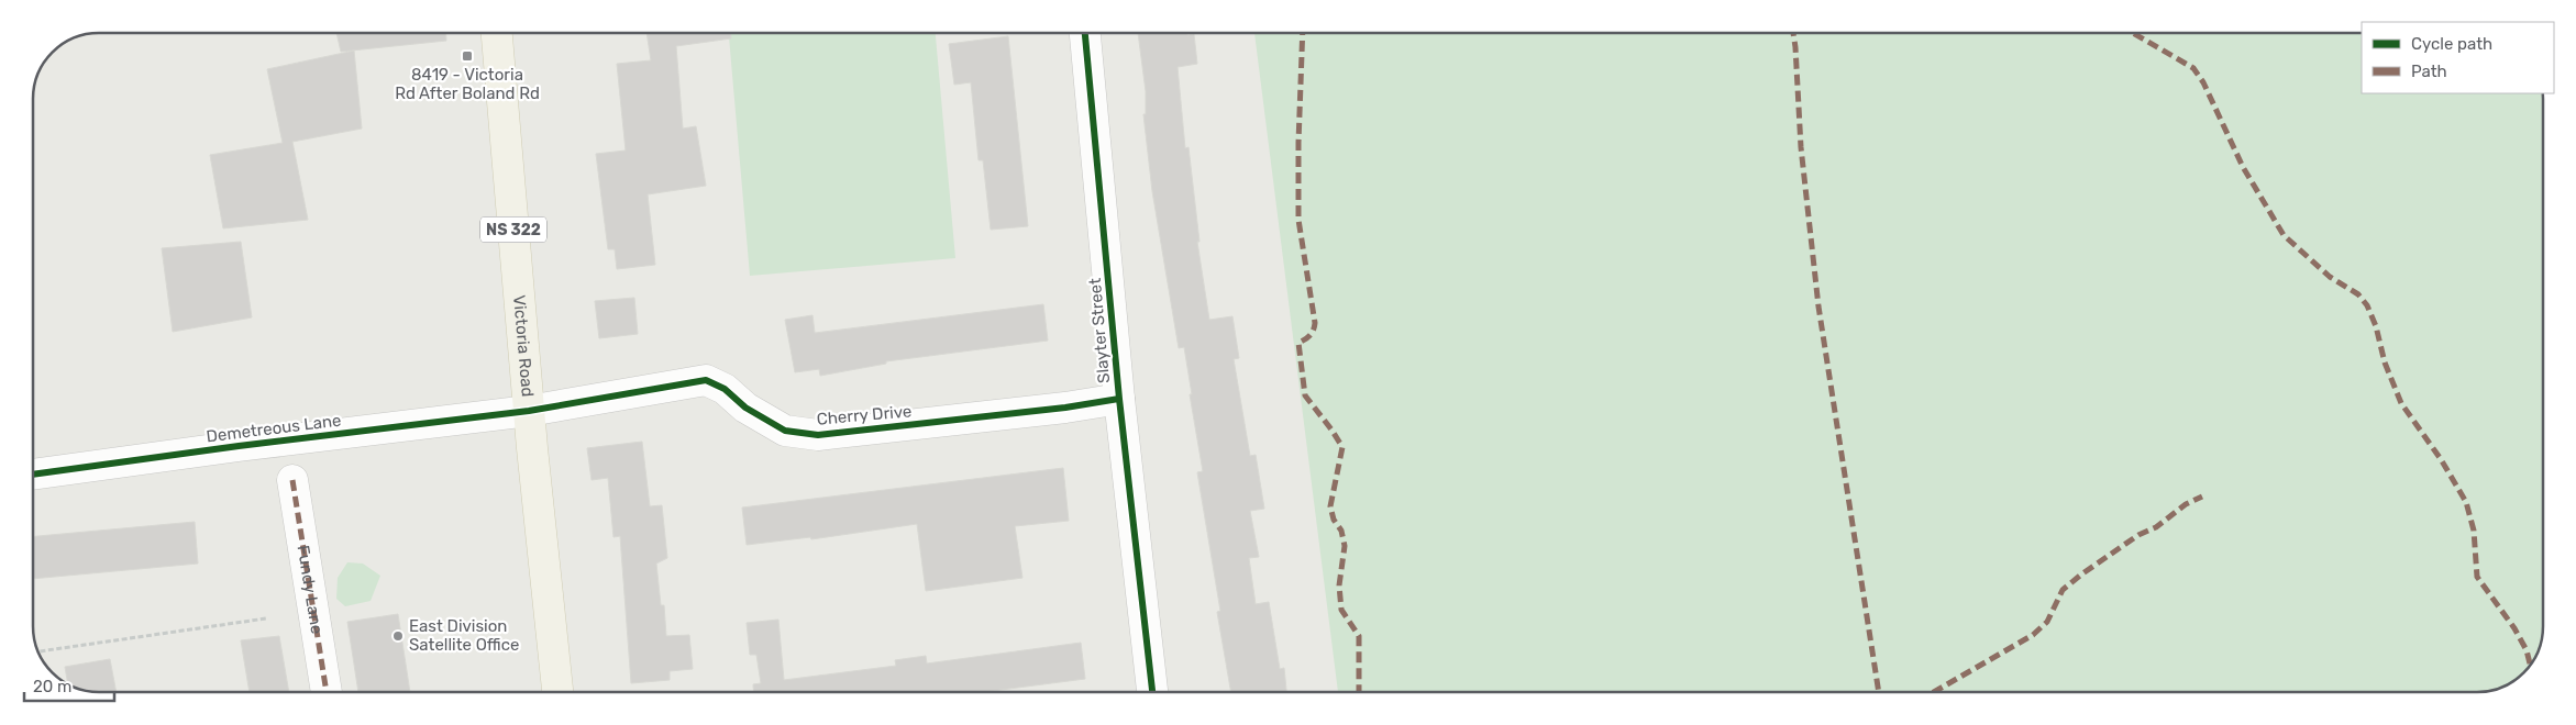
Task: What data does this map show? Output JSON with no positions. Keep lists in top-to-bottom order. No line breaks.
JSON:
{"streets":{"main road":["NS 322","Victoria Road"],"street":["Slayter Street","Cherry Drive","Demetreous Lane","Fundy Lane"]},"crossings":[["Slayter Street","Cherry Drive"],["Victoria Road","Cherry Drive"],["Victoria Road","Demetreous Lane"],["Cherry Drive","Demetreous Lane"]],"places":{"transit":["8419 - Victoria Rd After Boland Rd"],"other":["East Division Satellite Office"]},"legend":["Cycle path","Path"],"scale_bar":"20 m"}
